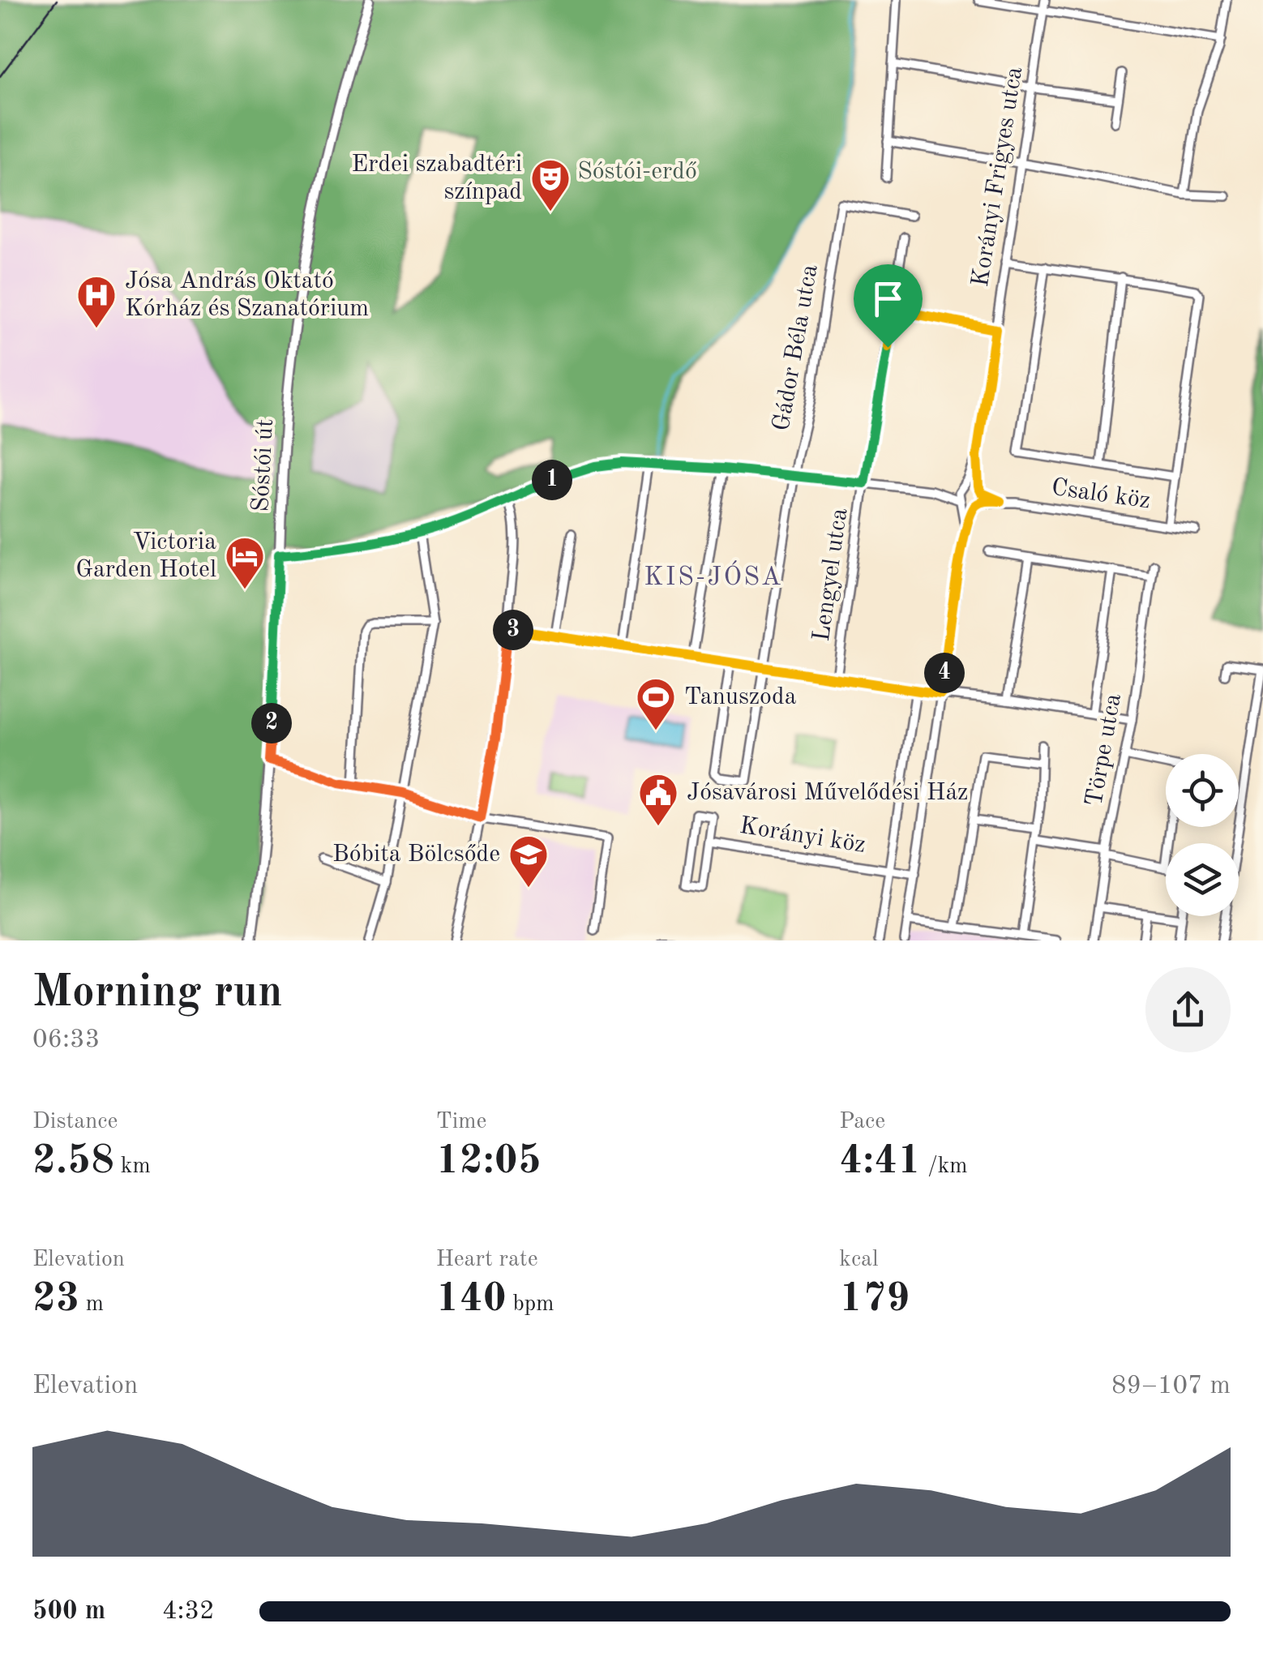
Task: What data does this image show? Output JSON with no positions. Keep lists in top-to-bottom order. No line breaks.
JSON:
{"streets":{"main road":["Sóstói út"],"street":["Korányi Frigyes utca","Gádor Béla utca","Csaló köz","Lengyel utca","Törpe utca","Korányi köz"]},"crossings":[["Korányi Frigyes utca","Csaló köz"],["Korányi Frigyes utca","Korányi köz"]],"districts":["KIS-JÓSA"],"parks":["Sóstói-erdő"],"places":{"theatre":["Erdei szabadtéri színpad"],"hospital":["Jósa András Oktató Kórház és Szanatórium"],"hotel":["Victoria Garden Hotel"],"sports":["Tanuszoda"],"public building":["Jósavárosi Művelődési Ház"],"school or university":["Bóbita Bölcsőde"]},"page":{"pins":["1","3","4","2"],"heading":["Morning run","06:33"],"stats":[["Distance","2.58 km"],["Time","12:05"],["Pace","4:41 /km"],["Elevation","23 m"],["Heart rate","140 bpm"],["kcal","179"]],"chart":["Elevation","89–107 m"],"list":[{"name":"500 m","note":"4:32"}]}}
